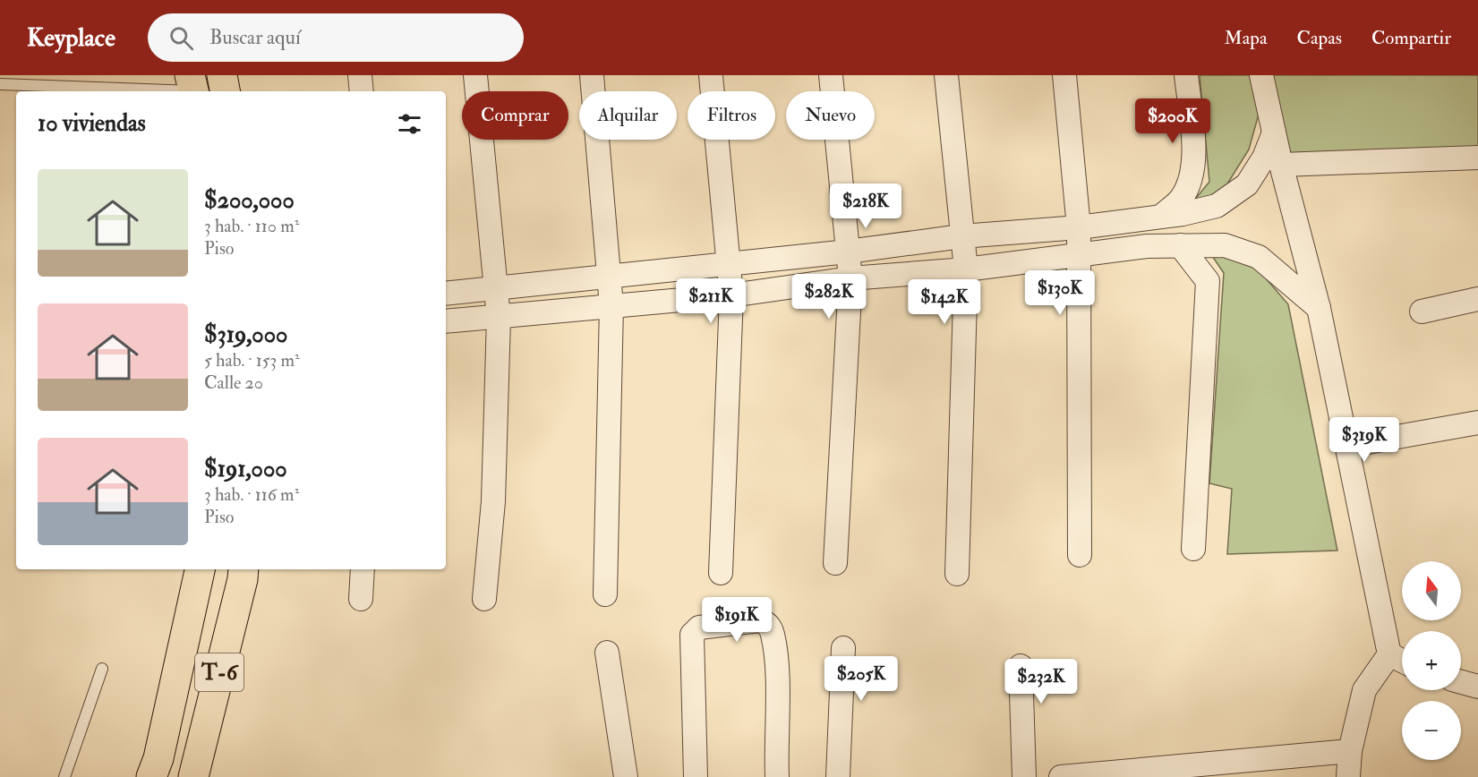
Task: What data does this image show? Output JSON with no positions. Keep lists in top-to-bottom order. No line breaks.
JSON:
{"streets":{"highway":["T-6"]},"north":"top","page":{"header":"Keyplace","search":"Buscar aquí","nav":["Mapa","Capas","Compartir"],"chip":["Comprar","Alquilar","Filtros","Nuevo"],"heading":"10 viviendas","price":["$200K","$218K","$130K","$282K","$211K","$142K","$319K","$191K","$205K","$232K"],"list":[{"name":"$200,000","note":"3 hab. · 110 m² · Piso"},{"name":"$319,000","note":"5 hab. · 153 m² · Calle 20"},{"name":"$191,000","note":"3 hab. · 116 m² · Piso"}],"map_buttons":["+","−"]}}
